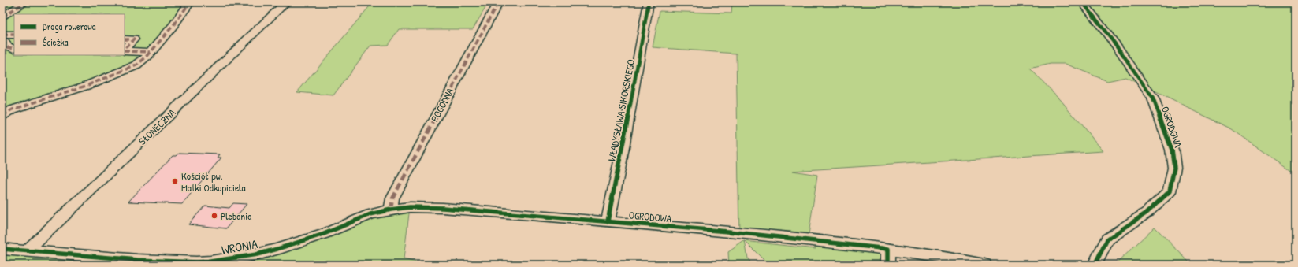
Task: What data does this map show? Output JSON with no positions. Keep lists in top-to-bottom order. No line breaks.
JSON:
{"streets":{"street":["POGODNA","WŁADYSŁAWA SIKORSKIEGO","SŁONECZNA","OGRODOWA","WRONIA"]},"crossings":[["POGODNA","WRONIA"],["WŁADYSŁAWA SIKORSKIEGO","OGRODOWA"],["SŁONECZNA","WRONIA"],["OGRODOWA","WRONIA"]],"places":["Kościół pw. Matki Odkupiciela","Plebania"],"legend":["Droga rowerowa","Ścieżka"]}
